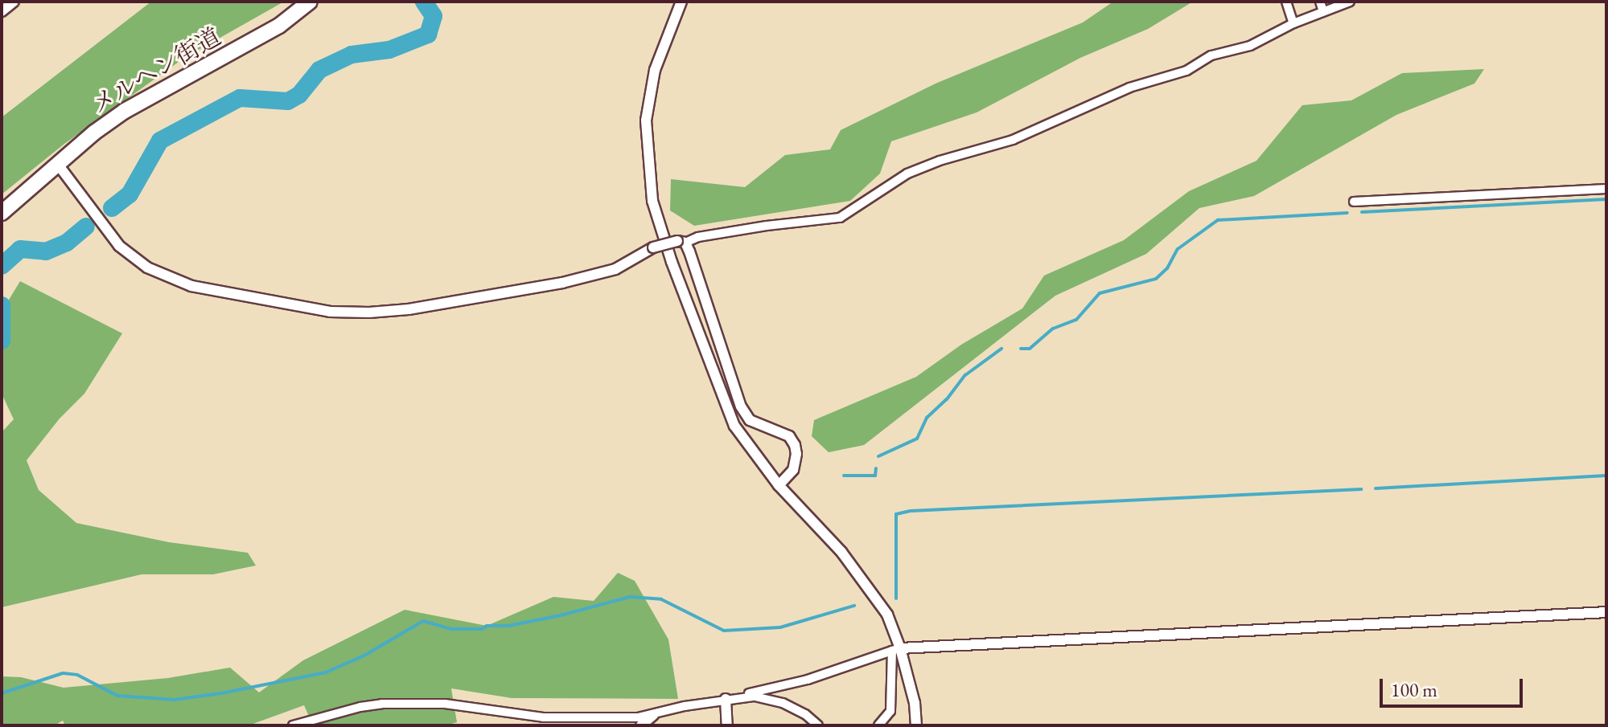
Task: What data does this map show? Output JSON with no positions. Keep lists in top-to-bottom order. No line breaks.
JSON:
{"streets":{"highway":["メルヘン街道"]},"scale_bar":"100 m"}
